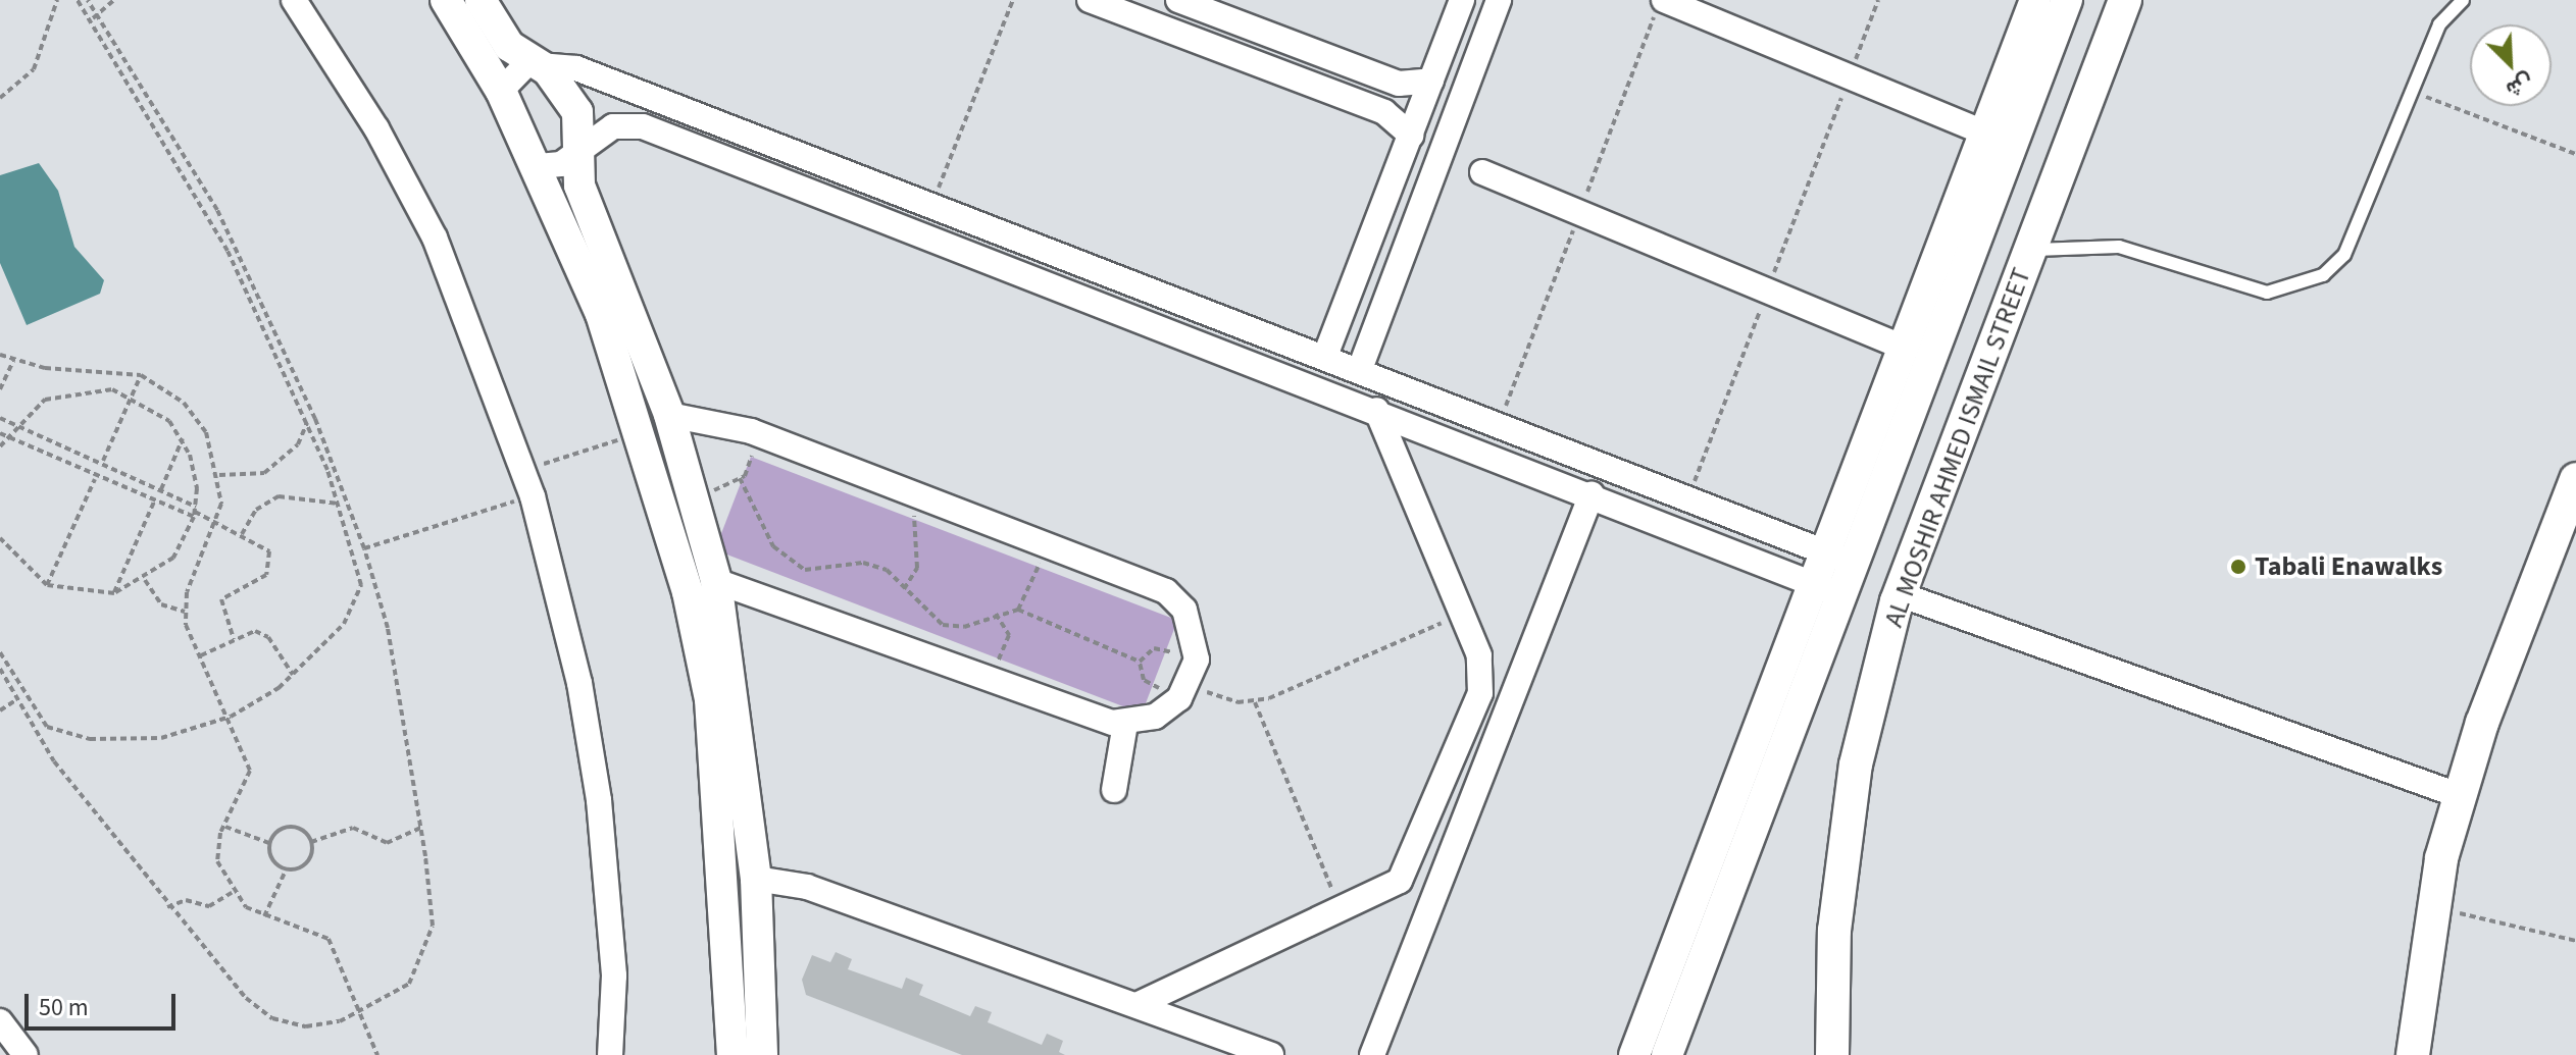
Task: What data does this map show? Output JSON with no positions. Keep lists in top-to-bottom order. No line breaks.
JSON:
{"streets":{"main road":["AL MOSHIR AHMED ISMAIL STREET"]},"places":["Tabali Enawalks"],"scale_bar":"50 m","north":"bottom right"}
